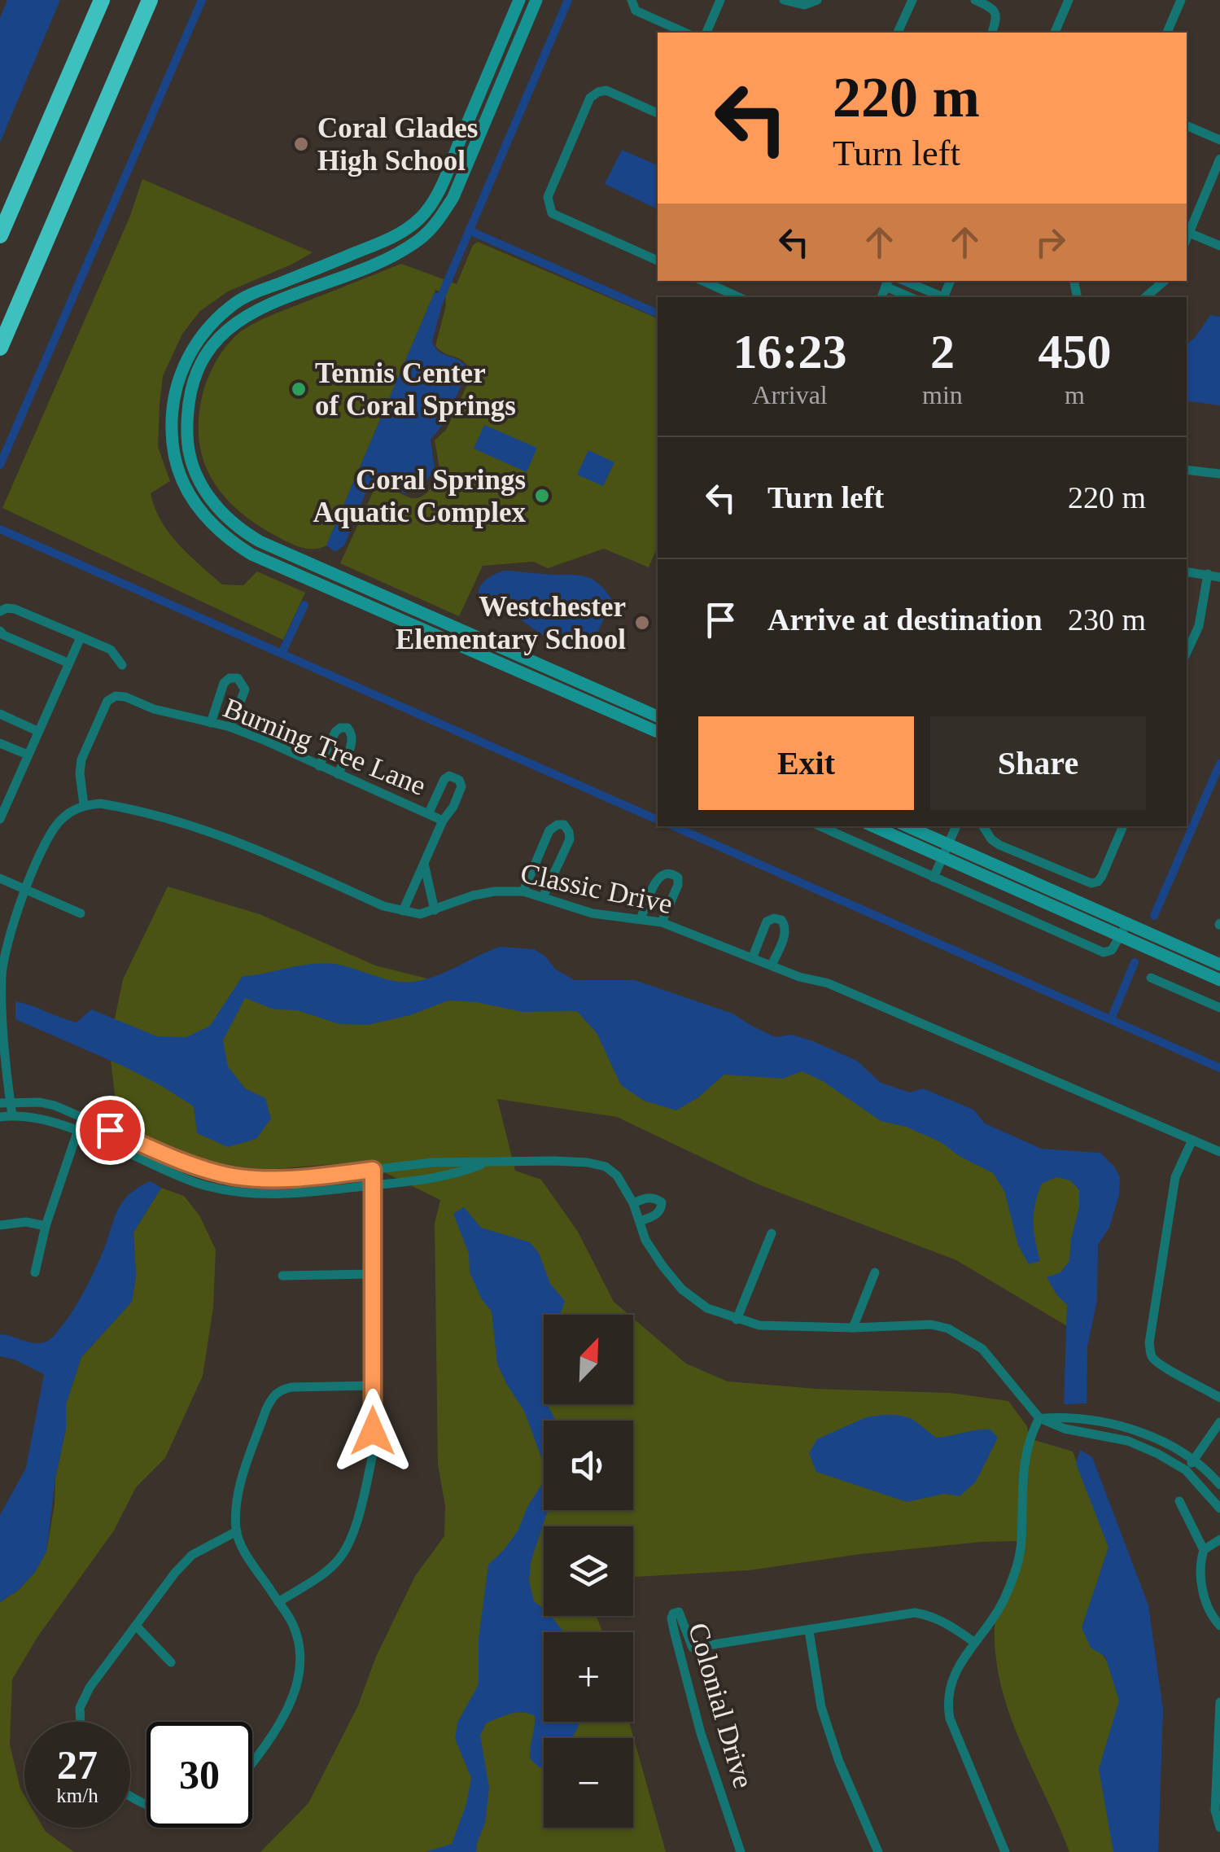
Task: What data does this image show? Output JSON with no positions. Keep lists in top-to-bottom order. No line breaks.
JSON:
{"streets":{"street":["Burning Tree Lane","Classic Drive","Colonial Drive"]},"crossings":[["Burning Tree Lane","Classic Drive"]],"places":["Coral Glades High School","Tennis Center of Coral Springs","Coral Springs Aquatic Complex","Westchester Elementary School"],"north":"top right","page":{"turn":["220 m","Turn left"],"eta":["16:23","Arrival","2","min","450","m"],"list":[{"name":"Turn left","value":"220 m"},{"name":"Arrive at destination","value":"230 m"}],"buttons":["Exit","Share"],"map_buttons":["+","−"],"speed":"27 km/h","limit":"30"}}
